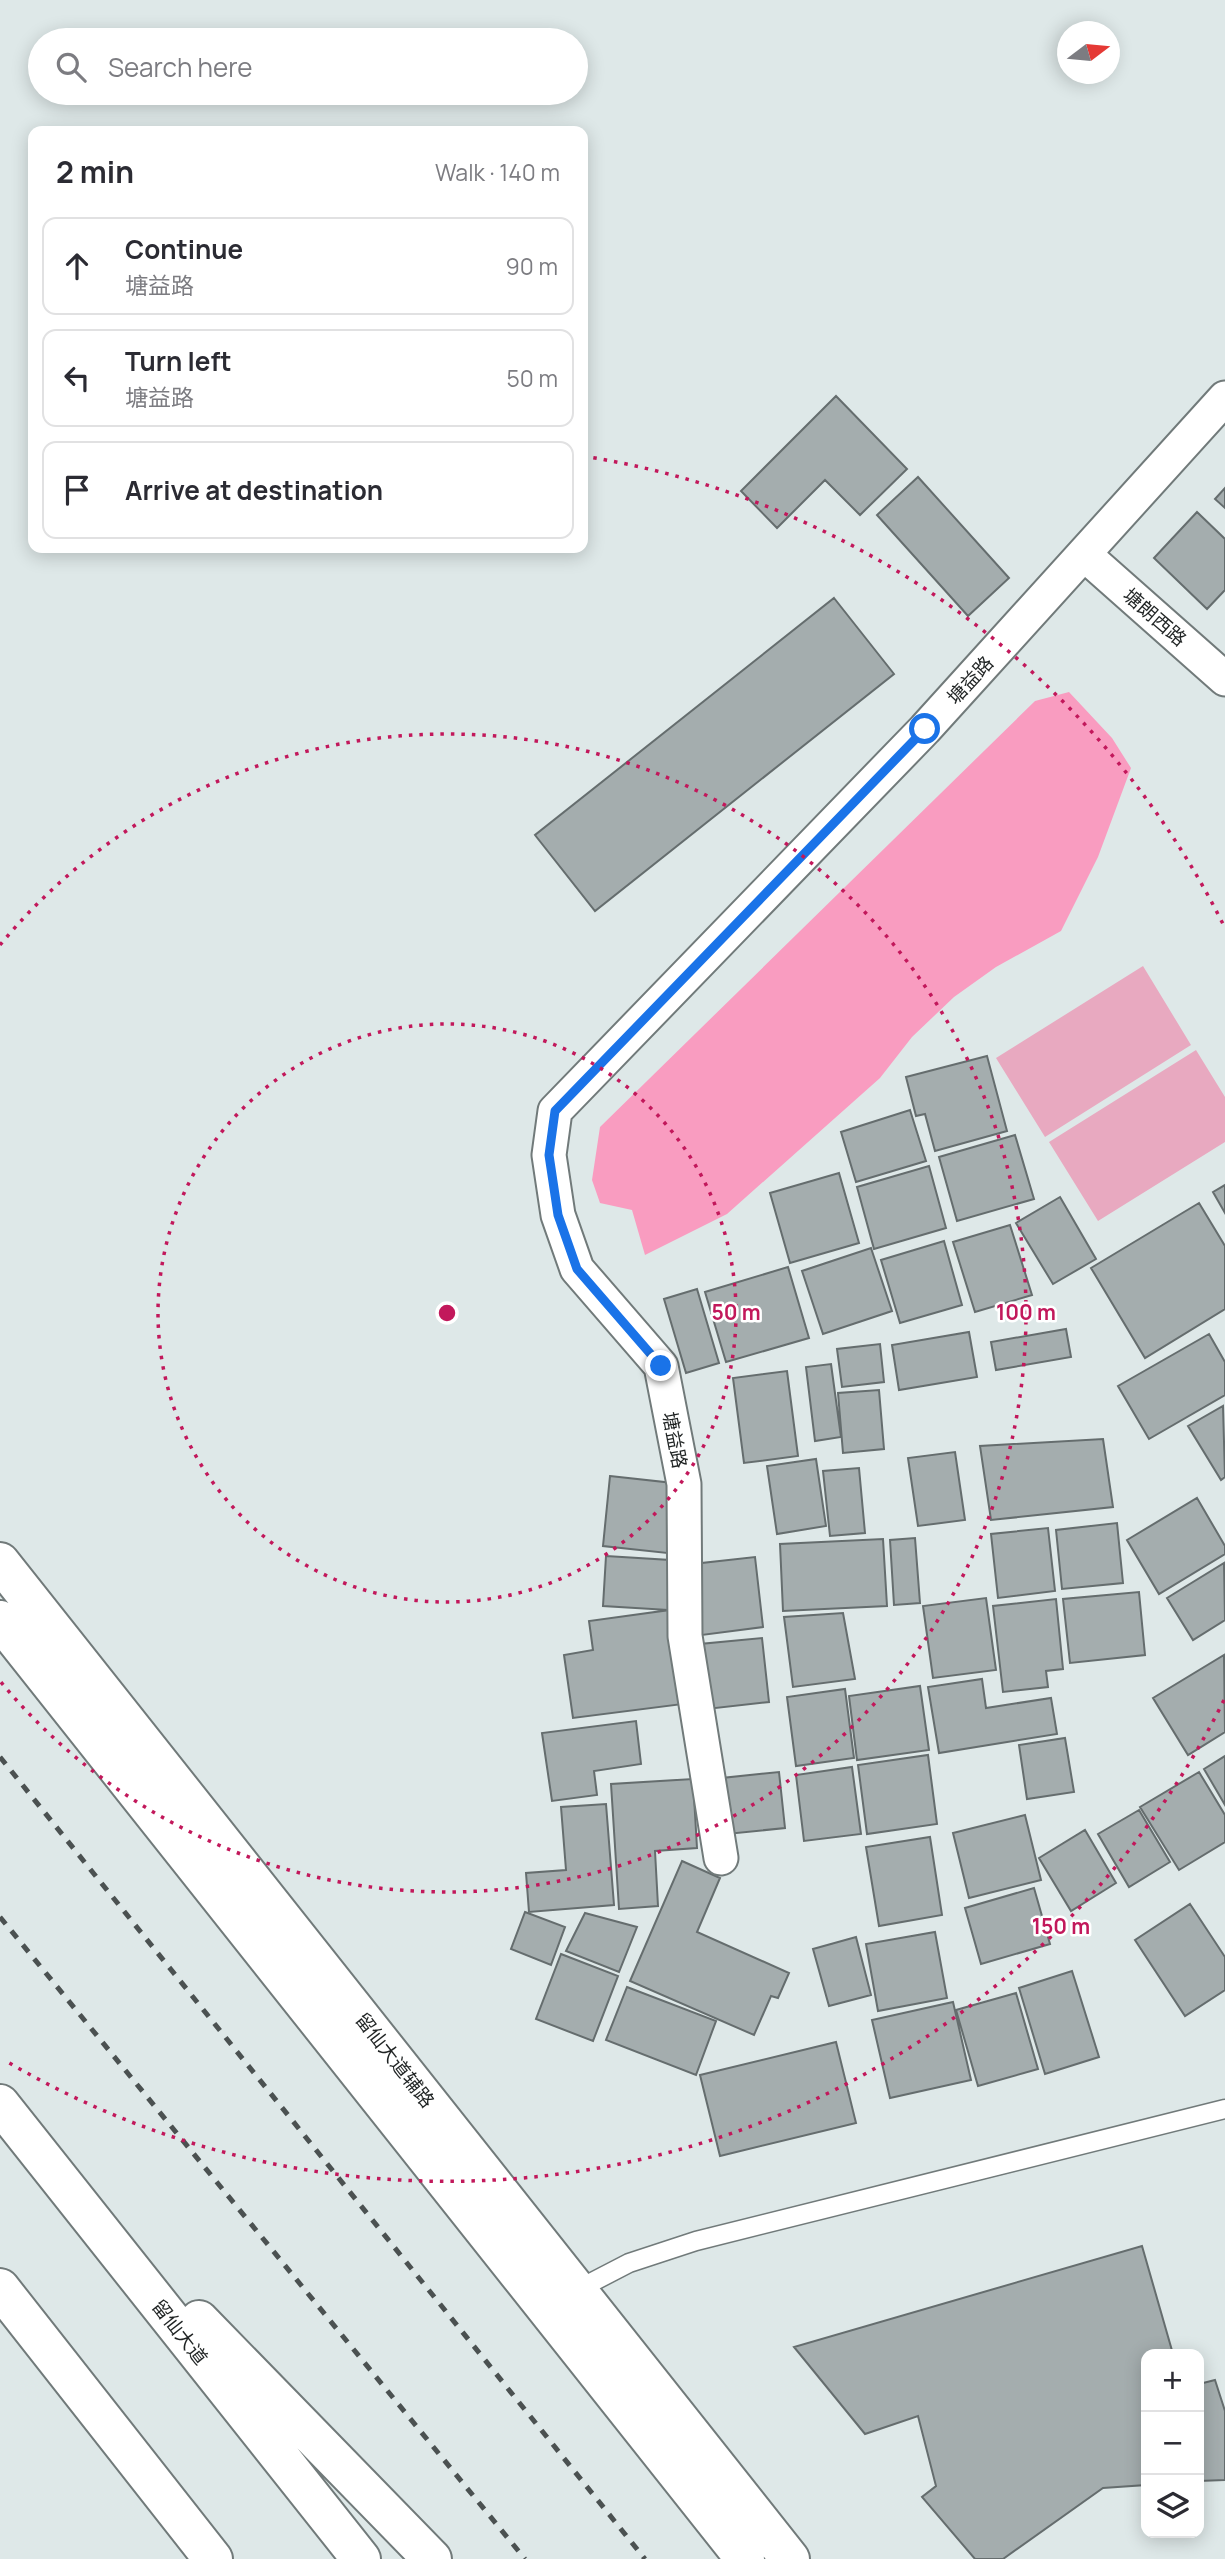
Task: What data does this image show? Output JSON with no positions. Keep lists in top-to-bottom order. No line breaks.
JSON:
{"streets":{"main road":["留仙大道辅路","留仙大道"],"street":["塘朗西路","塘益路"]},"crossings":[["塘朗西路","塘益路"]],"north":"right","page":{"search":"Search here","heading":["2 min","Walk · 140 m"],"list":[["Continue","塘益路","90 m"],["Turn left","塘益路","50 m"],"Arrive at destination"],"map_buttons":["+","−"]},"rings":["50 m","100 m","150 m"]}
